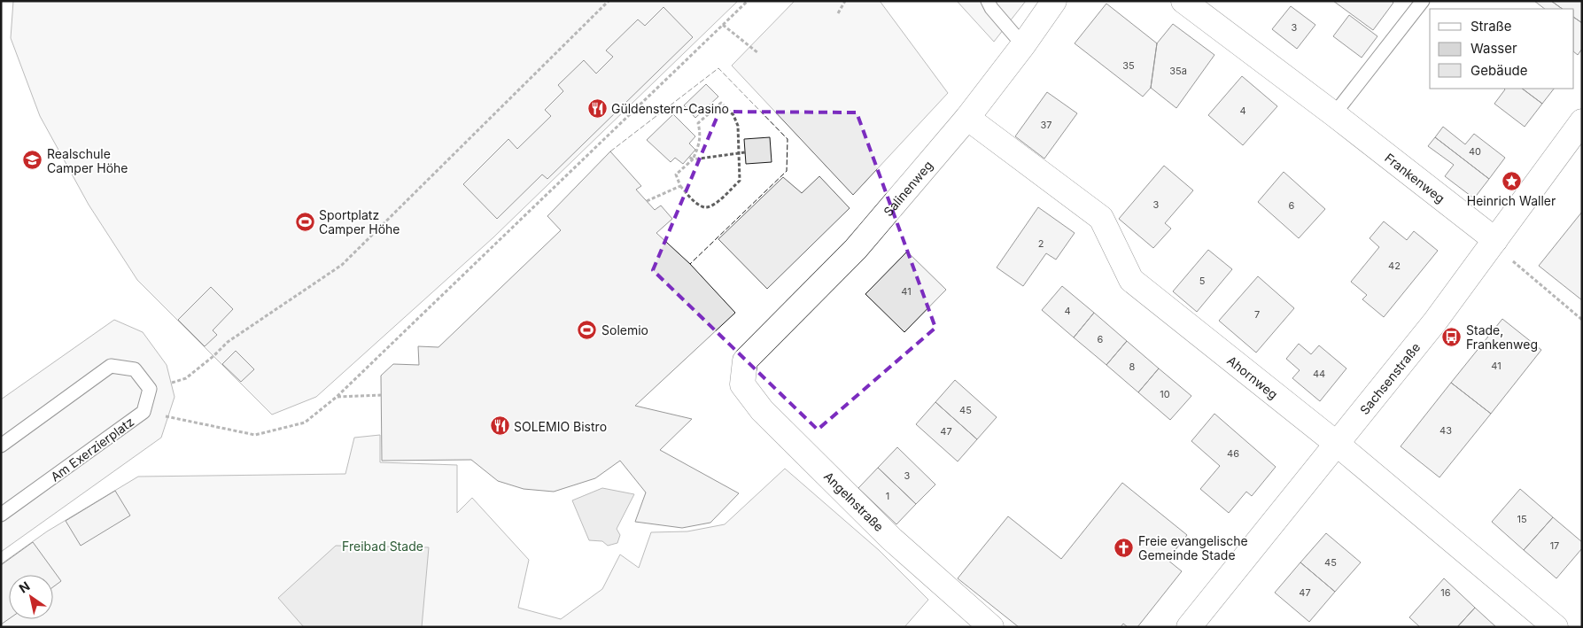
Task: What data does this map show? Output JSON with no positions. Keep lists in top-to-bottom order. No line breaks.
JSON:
{"streets":{"street":["Frankenweg","Salinenweg","Ahornweg","Sachsenstraße","Angelnstraße"],"lane":["Am Exerzierplatz"]},"crossings":[["Frankenweg","Sachsenstraße"],["Salinenweg","Ahornweg"],["Salinenweg","Angelnstraße"],["Ahornweg","Sachsenstraße"]],"parks":["Freibad Stade"],"places":{"restaurant":["Güldenstern-Casino","SOLEMIO Bistro"],"school or university":["Realschule Camper Höhe"],"place":["Heinrich Waller"],"sports":["Sportplatz Camper Höhe","Solemio"],"bus stop":["Stade, Frankenweg"],"church":["Freie evangelische Gemeinde Stade"]},"house_numbers":["3","35","35a","4","37","40","3","6","2","42","5","41","4","7","6","41","8","44","10","45","43","47","46","3","1","15","17","45","47","16"],"legend":["Straße","Wasser","Gebäude"],"north":"top left"}
